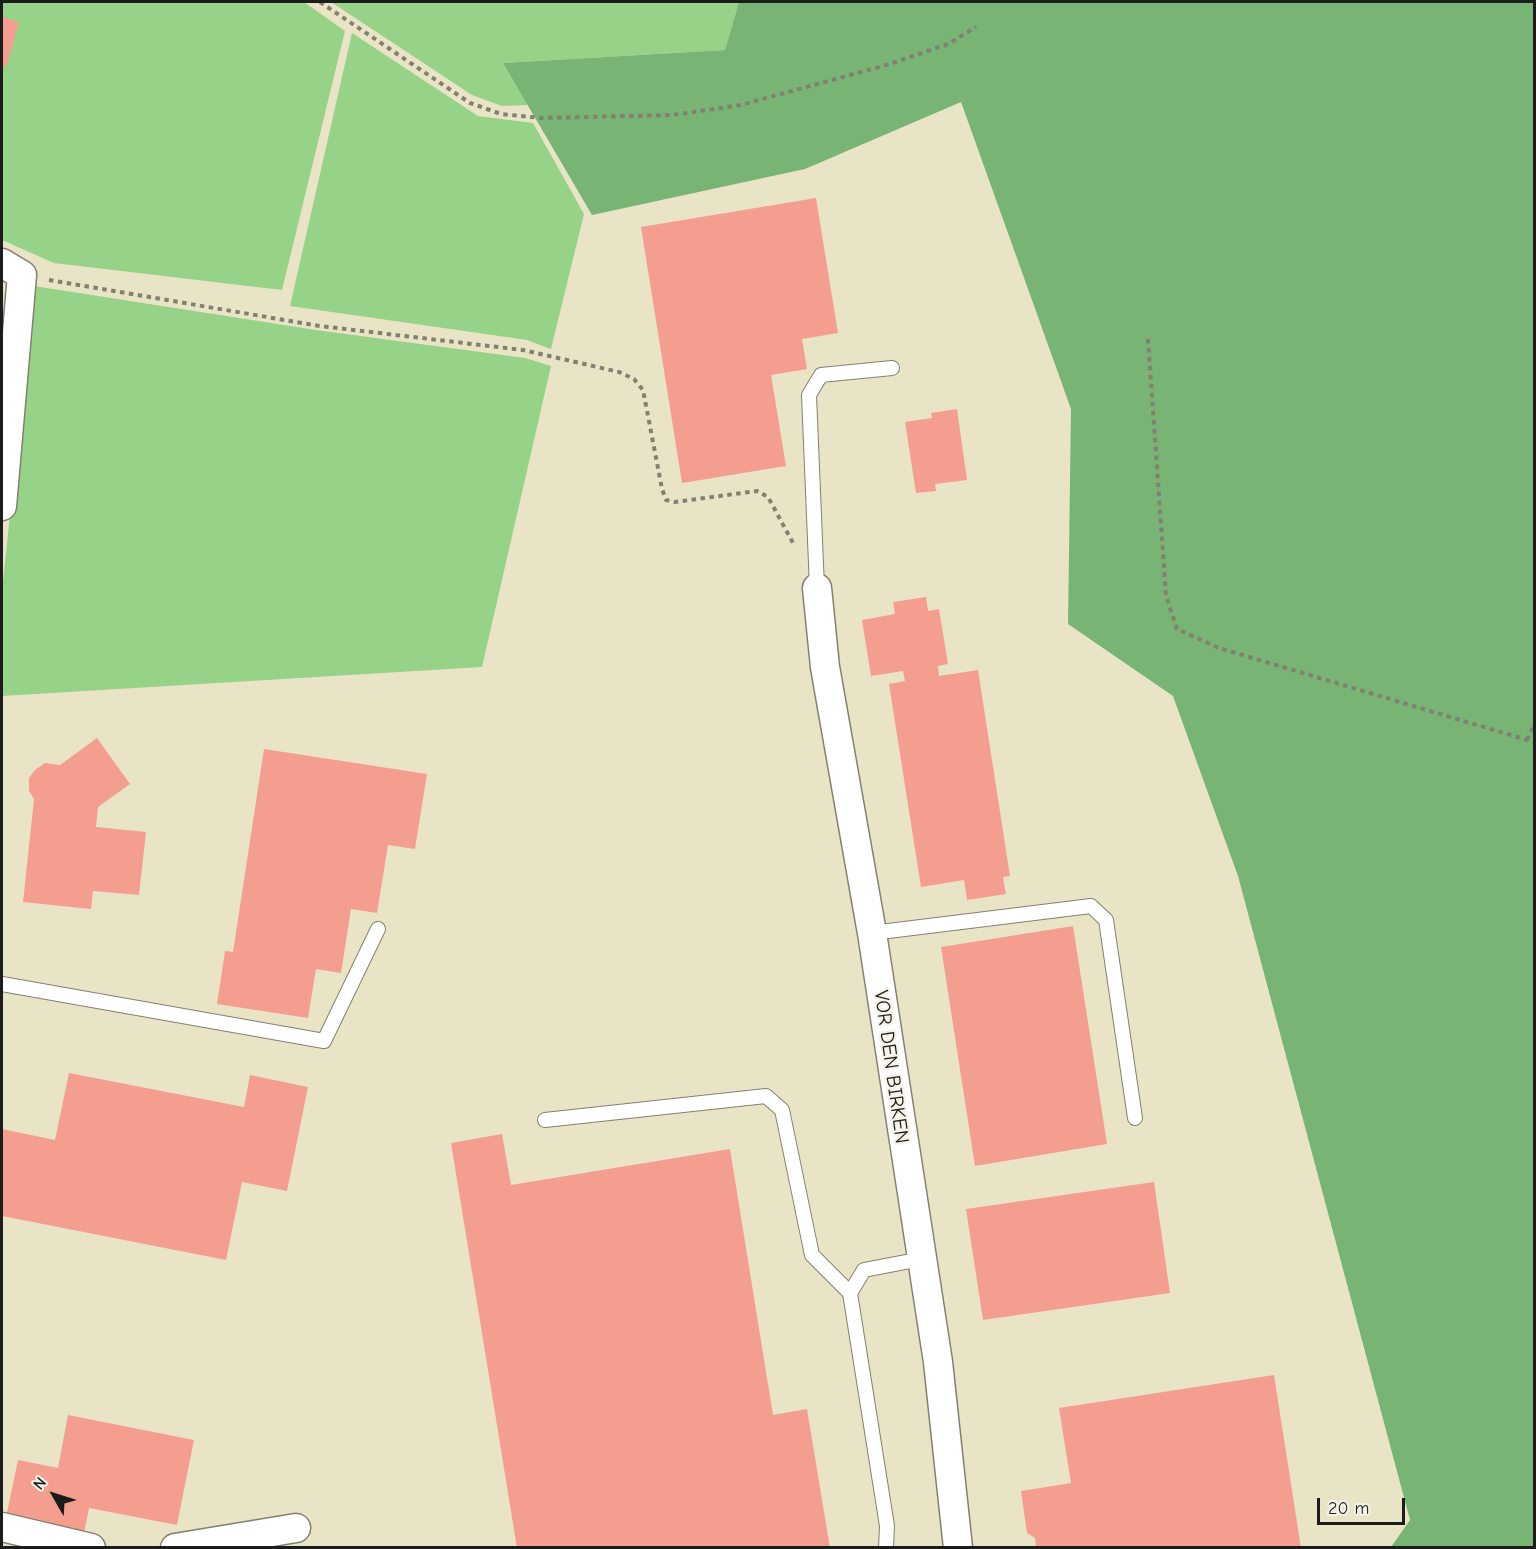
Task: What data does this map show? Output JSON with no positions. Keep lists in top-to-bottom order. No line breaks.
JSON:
{"streets":{"street":["VOR DEN BIRKEN"]},"scale_bar":"20 m","north":"top left"}
